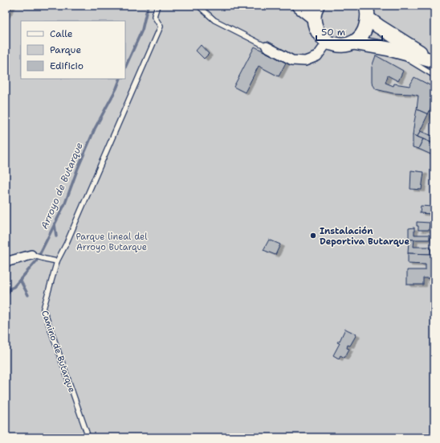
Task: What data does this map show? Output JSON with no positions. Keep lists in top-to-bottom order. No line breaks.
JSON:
{"streets":{"lane":["Camino de Butarque"]},"water":["Arroyo de Butarque"],"parks":["Parque lineal del Arroyo Butarque"],"places":["Instalación Deportiva Butarque"],"legend":["Calle","Parque","Edificio"],"scale_bar":"50 m"}
